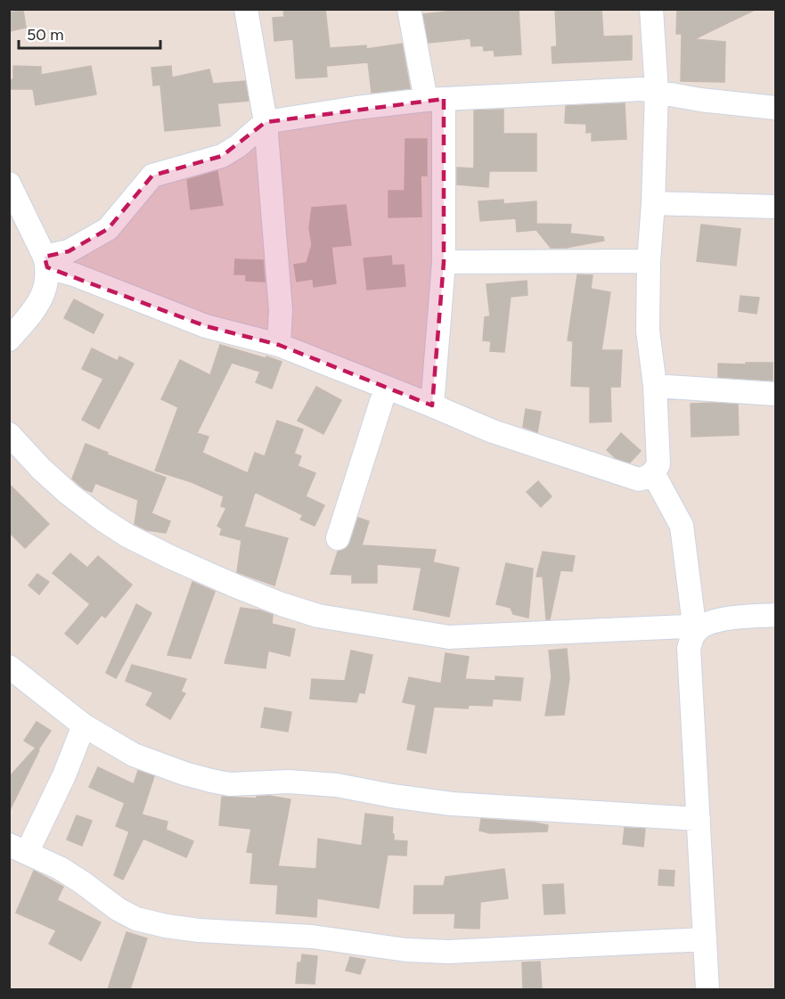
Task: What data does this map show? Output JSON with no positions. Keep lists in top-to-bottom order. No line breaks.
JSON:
{"scale_bar":"50 m"}
